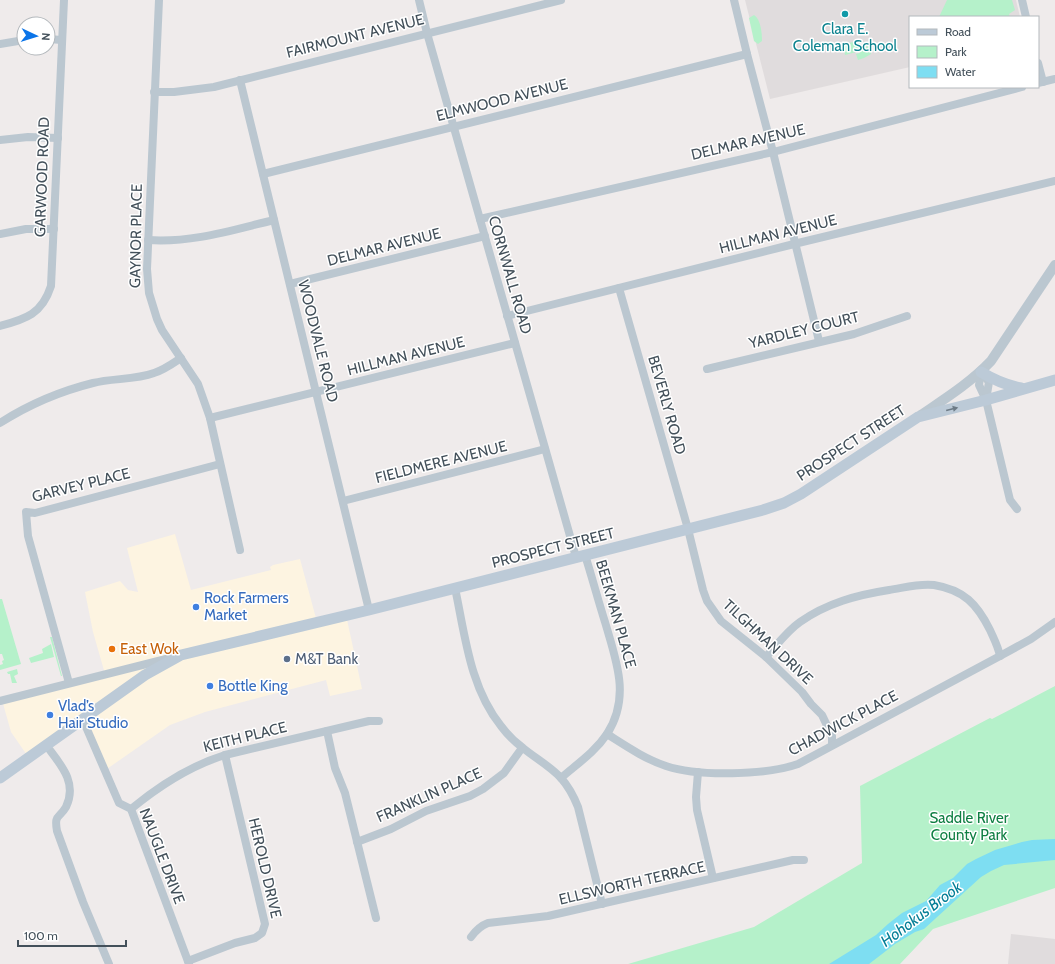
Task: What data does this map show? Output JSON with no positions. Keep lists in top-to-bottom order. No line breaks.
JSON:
{"streets":{"main road":["PROSPECT STREET"],"street":["FAIRMOUNT AVENUE","ELMWOOD AVENUE","DELMAR AVENUE","GARWOOD ROAD","HILLMAN AVENUE","GAYNOR PLACE","CORNWALL ROAD","YARDLEY COURT","WOODVALE ROAD","BEVERLY ROAD","FIELDMERE AVENUE","GARVEY PLACE","BEEKMAN PLACE","TILGHMAN DRIVE","CHADWICK PLACE","KEITH PLACE","FRANKLIN PLACE","NAUGLE DRIVE","HEROLD DRIVE","ELLSWORTH TERRACE"]},"crossings":[["FAIRMOUNT AVENUE","GAYNOR PLACE"],["FAIRMOUNT AVENUE","CORNWALL ROAD"],["FAIRMOUNT AVENUE","WOODVALE ROAD"],["ELMWOOD AVENUE","CORNWALL ROAD"],["ELMWOOD AVENUE","WOODVALE ROAD"],["DELMAR AVENUE","CORNWALL ROAD"],["DELMAR AVENUE","WOODVALE ROAD"],["HILLMAN AVENUE","GAYNOR PLACE"],["HILLMAN AVENUE","CORNWALL ROAD"],["HILLMAN AVENUE","WOODVALE ROAD"],["HILLMAN AVENUE","BEVERLY ROAD"],["GAYNOR PLACE","GARVEY PLACE"],["CORNWALL ROAD","PROSPECT STREET"],["CORNWALL ROAD","FIELDMERE AVENUE"],["CORNWALL ROAD","BEEKMAN PLACE"],["WOODVALE ROAD","PROSPECT STREET"],["WOODVALE ROAD","FIELDMERE AVENUE"],["BEVERLY ROAD","PROSPECT STREET"],["BEVERLY ROAD","TILGHMAN DRIVE"],["PROSPECT STREET","GARVEY PLACE"],["PROSPECT STREET","BEEKMAN PLACE"],["PROSPECT STREET","TILGHMAN DRIVE"],["BEEKMAN PLACE","CHADWICK PLACE"],["TILGHMAN DRIVE","CHADWICK PLACE"],["KEITH PLACE","NAUGLE DRIVE"],["KEITH PLACE","HEROLD DRIVE"],["NAUGLE DRIVE","HEROLD DRIVE"]],"water":["Hohokus Brook"],"parks":["Saddle River County Park"],"places":["Clara E. Coleman School","Rock Farmers Market","East Wok","M&T Bank","Bottle King","Vlad’s Hair Studio"],"legend":["Road","Park","Water"],"scale_bar":"100 m","north":"right"}
